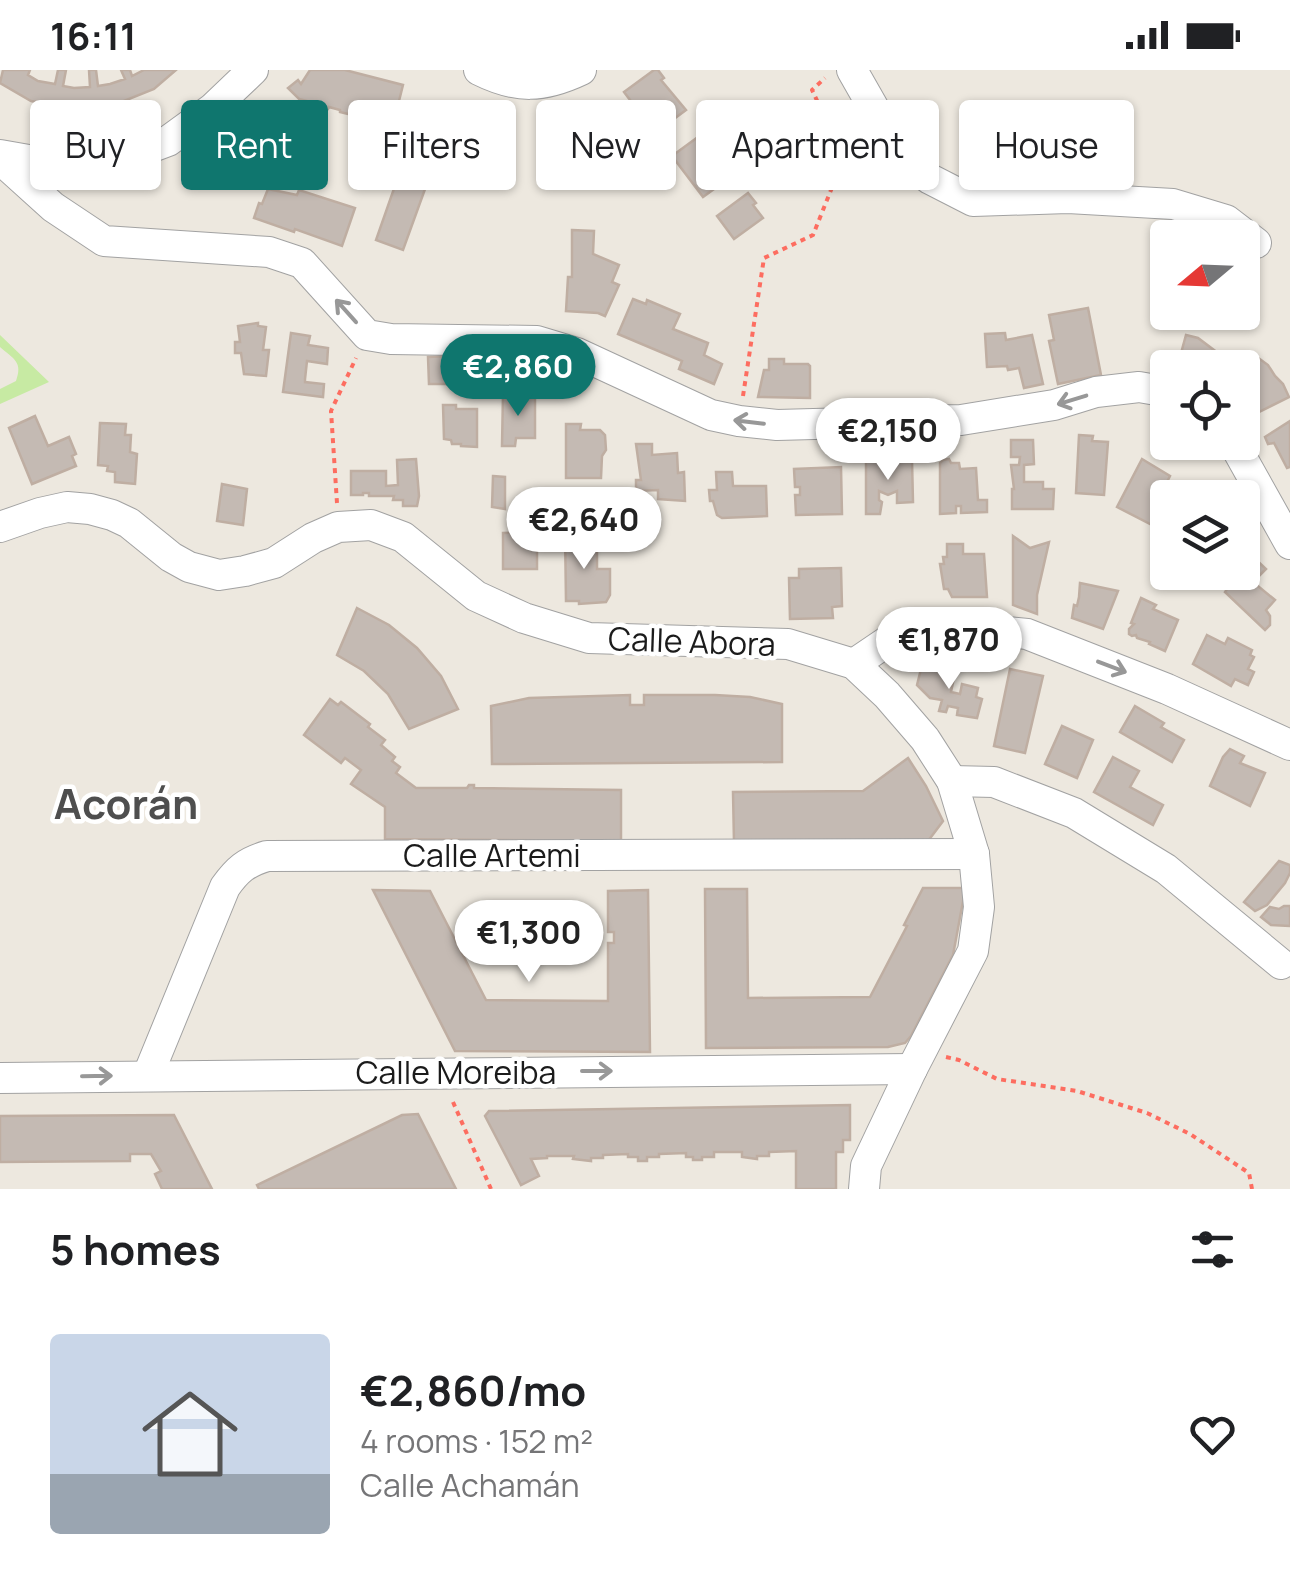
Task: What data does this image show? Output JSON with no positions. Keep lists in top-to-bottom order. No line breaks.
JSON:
{"streets":{"street":["Calle Abora","Calle Artemi","Calle Moreiba"]},"crossings":[["Calle Abora","Calle Artemi"],["Calle Abora","Calle Moreiba"],["Calle Artemi","Calle Moreiba"]],"one_way":["Calle Moreiba"],"districts":["Acorán"],"north":"left","page":{"status":"16:11","chip":["Buy","Rent","Filters","New","Apartment","House"],"price":["€2,860","€2,150","€2,640","€1,870","€1,300"],"heading":"5 homes","list":[{"name":"€2,860/mo","note":"4 rooms · 152 m² · Calle Achamán"}]}}
